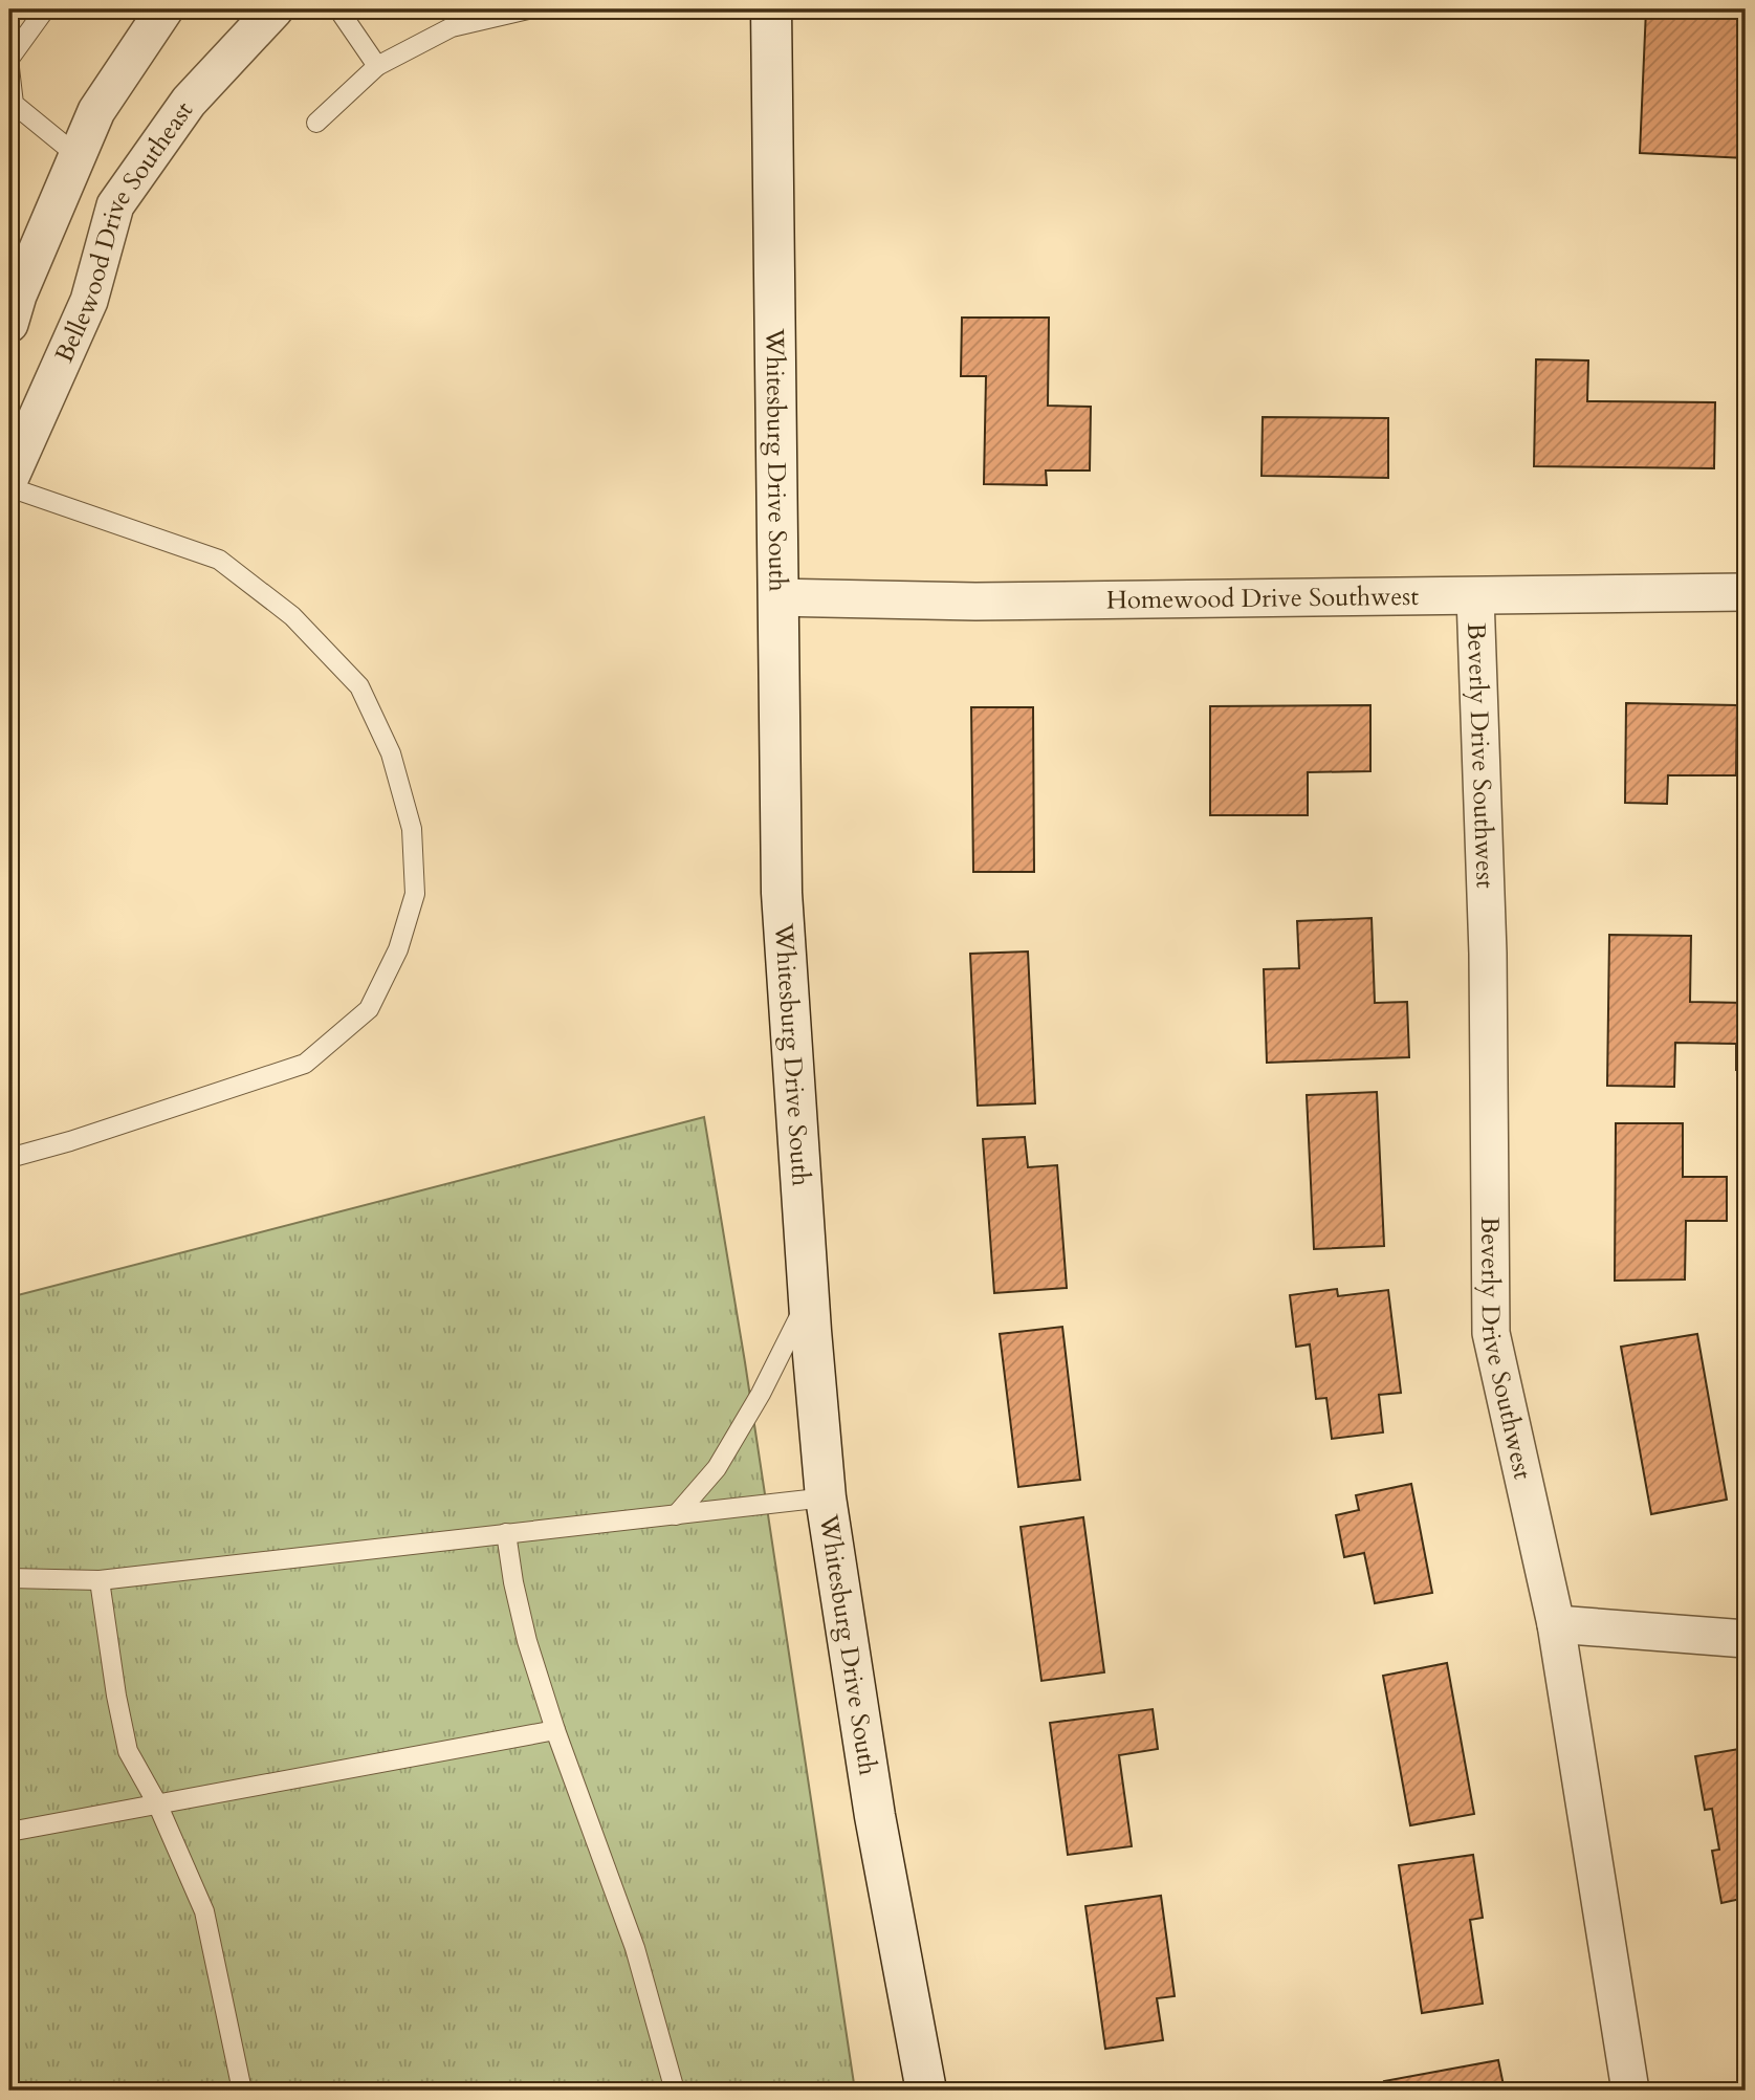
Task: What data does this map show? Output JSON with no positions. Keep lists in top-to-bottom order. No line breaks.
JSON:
{"streets":{"main road":["Whitesburg Drive South"],"street":["Bellewood Drive Southeast","Homewood Drive Southwest","Beverly Drive Southwest"]},"crossings":[["Whitesburg Drive South","Homewood Drive Southwest"],["Homewood Drive Southwest","Beverly Drive Southwest"]]}
